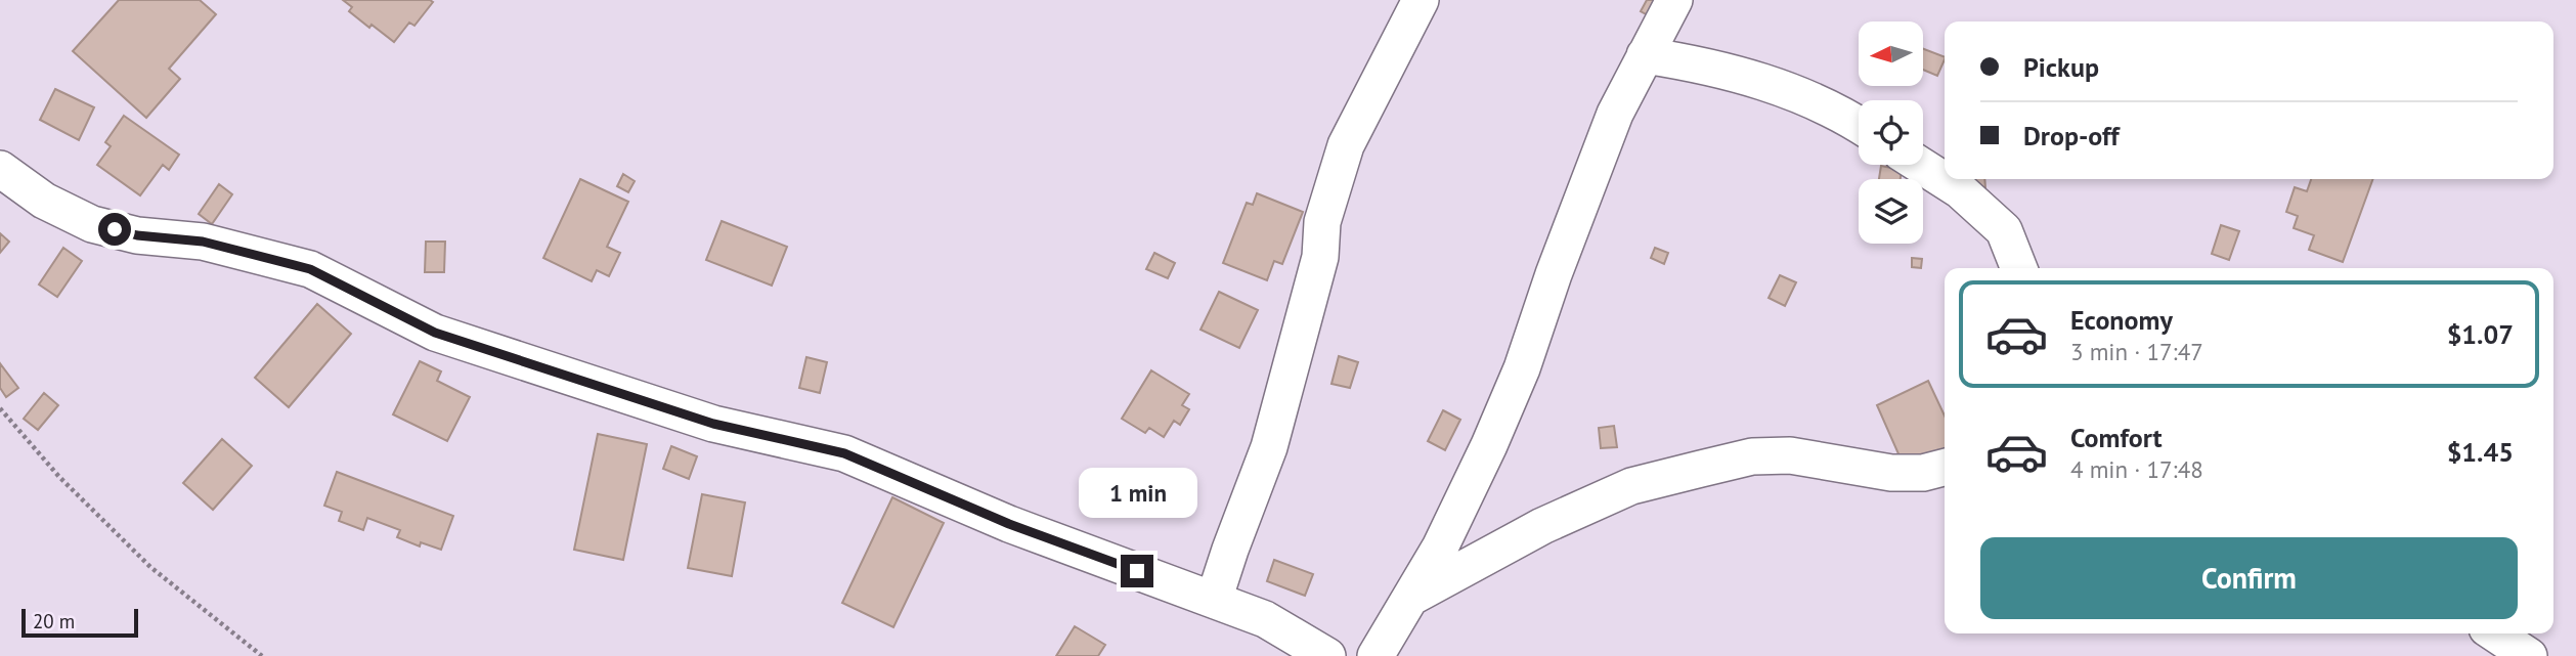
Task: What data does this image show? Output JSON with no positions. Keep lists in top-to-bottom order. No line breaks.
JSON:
{"scale_bar":"20 m","north":"left","page":{"banner":["Pickup","Drop-off"],"list":[{"name":"Economy","note":"3 min · 17:47","value":"$1.07"},{"name":"Comfort","note":"4 min · 17:48","value":"$1.45"}],"bubble":"1 min","buttons":"Confirm","scale":"20 m"}}
